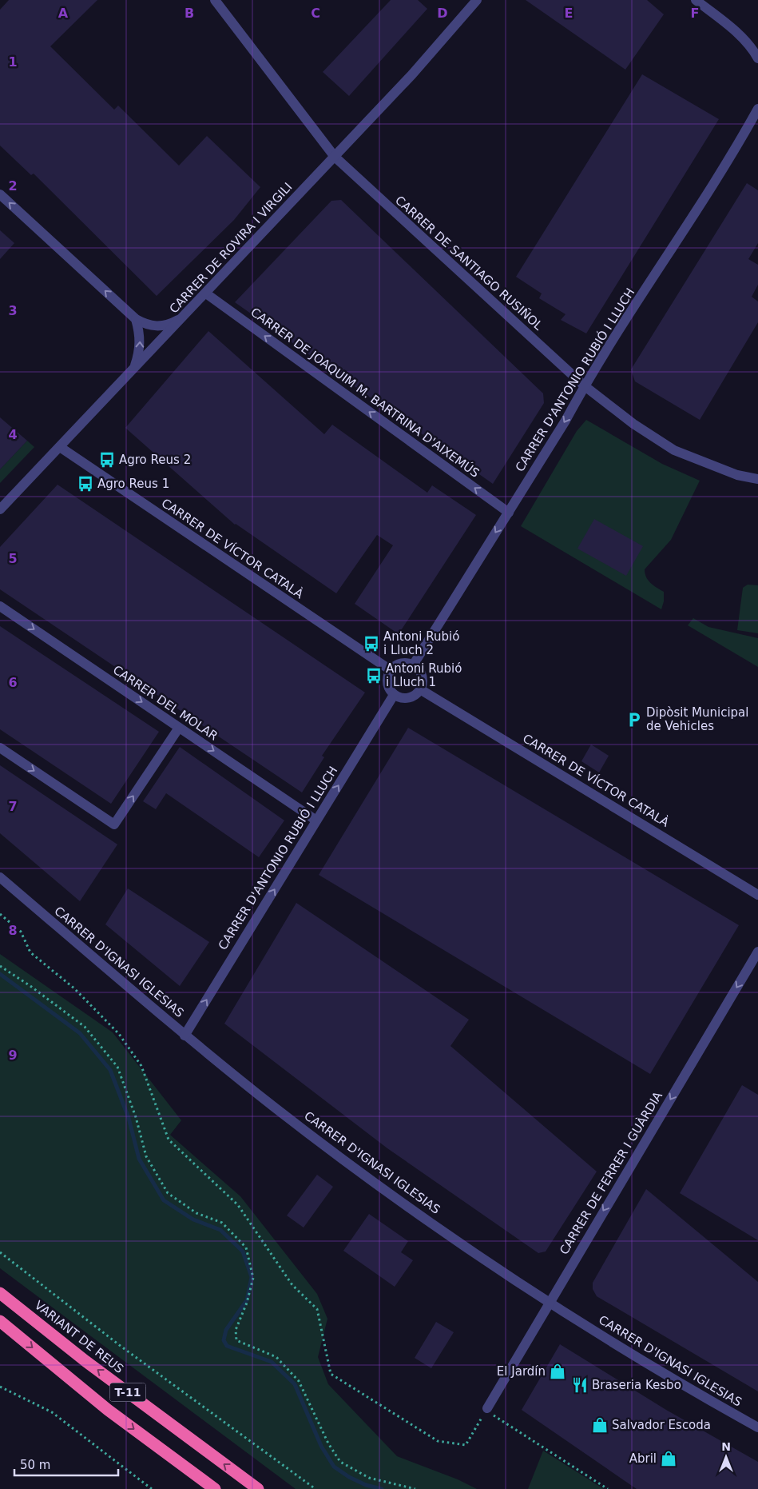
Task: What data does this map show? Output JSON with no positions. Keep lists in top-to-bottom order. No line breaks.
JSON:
{"streets":{"highway":["VARIANT DE REUS","T-11"],"street":["CARRER DE ROVIRA I VIRGILI","CARRER DE SANTIAGO RUSIÑOL","CARRER D'ANTONIO RUBIÓ I LLUCH","CARRER DE JOAQUIM M. BARTRINA D'AIXEMÚS","CARRER DE VÍCTOR CATALÀ","CARRER DEL MOLAR","CARRER D'IGNASI IGLESIAS","CARRER DE FERRER I GUÀRDIA"]},"crossings":[["CARRER DE ROVIRA I VIRGILI","CARRER DE SANTIAGO RUSIÑOL"],["CARRER DE ROVIRA I VIRGILI","CARRER DE JOAQUIM M. BARTRINA D'AIXEMÚS"],["CARRER DE ROVIRA I VIRGILI","CARRER DE VÍCTOR CATALÀ"],["CARRER DE SANTIAGO RUSIÑOL","CARRER D'ANTONIO RUBIÓ I LLUCH"],["CARRER D'ANTONIO RUBIÓ I LLUCH","CARRER DE JOAQUIM M. BARTRINA D'AIXEMÚS"],["CARRER D'ANTONIO RUBIÓ I LLUCH","CARRER DE VÍCTOR CATALÀ"],["CARRER D'ANTONIO RUBIÓ I LLUCH","CARRER DEL MOLAR"],["CARRER D'ANTONIO RUBIÓ I LLUCH","CARRER D'IGNASI IGLESIAS"],["CARRER D'IGNASI IGLESIAS","CARRER DE FERRER I GUÀRDIA"]],"one_way":["CARRER DE JOAQUIM M. BARTRINA D'AIXEMÚS","CARRER DEL MOLAR","CARRER DE FERRER I GUÀRDIA"],"places":{"bus stop":["Agro Reus 2","Agro Reus 1","Antoni Rubió i Lluch 2","Antoni Rubió i Lluch 1"],"parking":["Dipòsit Municipal de Vehicles"],"shop":["El Jardín","Salvador Escoda","Abril"],"restaurant":["Braseria Kesbo"]},"scale_bar":"50 m","north":"top","grid":{"columns":["A","B","C","D","E","F"],"rows":["1","2","3","4","5","6","7","8","9"]}}
